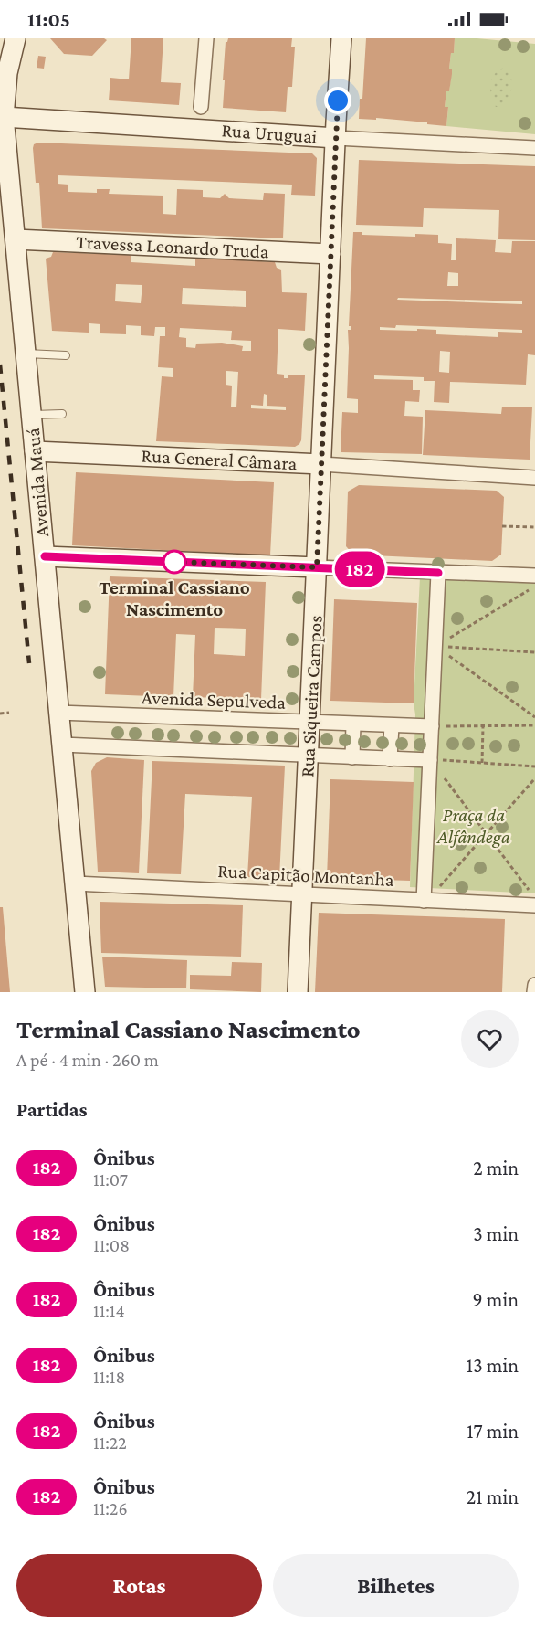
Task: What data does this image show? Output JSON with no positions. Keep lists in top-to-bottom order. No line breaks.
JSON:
{"streets":{"main road":["Rua Uruguai","Travessa Leonardo Truda","Rua General Câmara","Avenida Mauá","Rua Siqueira Campos"],"street":["Avenida Sepulveda","Rua Capitão Montanha"]},"crossings":[["Rua Uruguai","Avenida Mauá"],["Rua Uruguai","Rua Siqueira Campos"],["Travessa Leonardo Truda","Avenida Mauá"],["Travessa Leonardo Truda","Rua Siqueira Campos"],["Rua General Câmara","Avenida Mauá"],["Rua General Câmara","Rua Siqueira Campos"],["Avenida Mauá","Avenida Sepulveda"],["Avenida Mauá","Rua Capitão Montanha"],["Rua Siqueira Campos","Avenida Sepulveda"],["Rua Siqueira Campos","Rua Capitão Montanha"]],"parks":["Praça da Alfândega"],"places":["Terminal Cassiano Nascimento"],"lines":["bus line 182"],"page":{"status":"11:05","on_map":"182","heading":[["Terminal Cassiano Nascimento","A pé · 4 min · 260 m"],"Partidas"],"list":[{"mark":"182","name":"Ônibus","note":"11:07","value":"2 min"},{"mark":"182","name":"Ônibus","note":"11:08","value":"3 min"},{"mark":"182","name":"Ônibus","note":"11:14","value":"9 min"},{"mark":"182","name":"Ônibus","note":"11:18","value":"13 min"},{"mark":"182","name":"Ônibus","note":"11:22","value":"17 min"},{"mark":"182","name":"Ônibus","note":"11:26","value":"21 min"}],"buttons":["Rotas","Bilhetes"]}}
